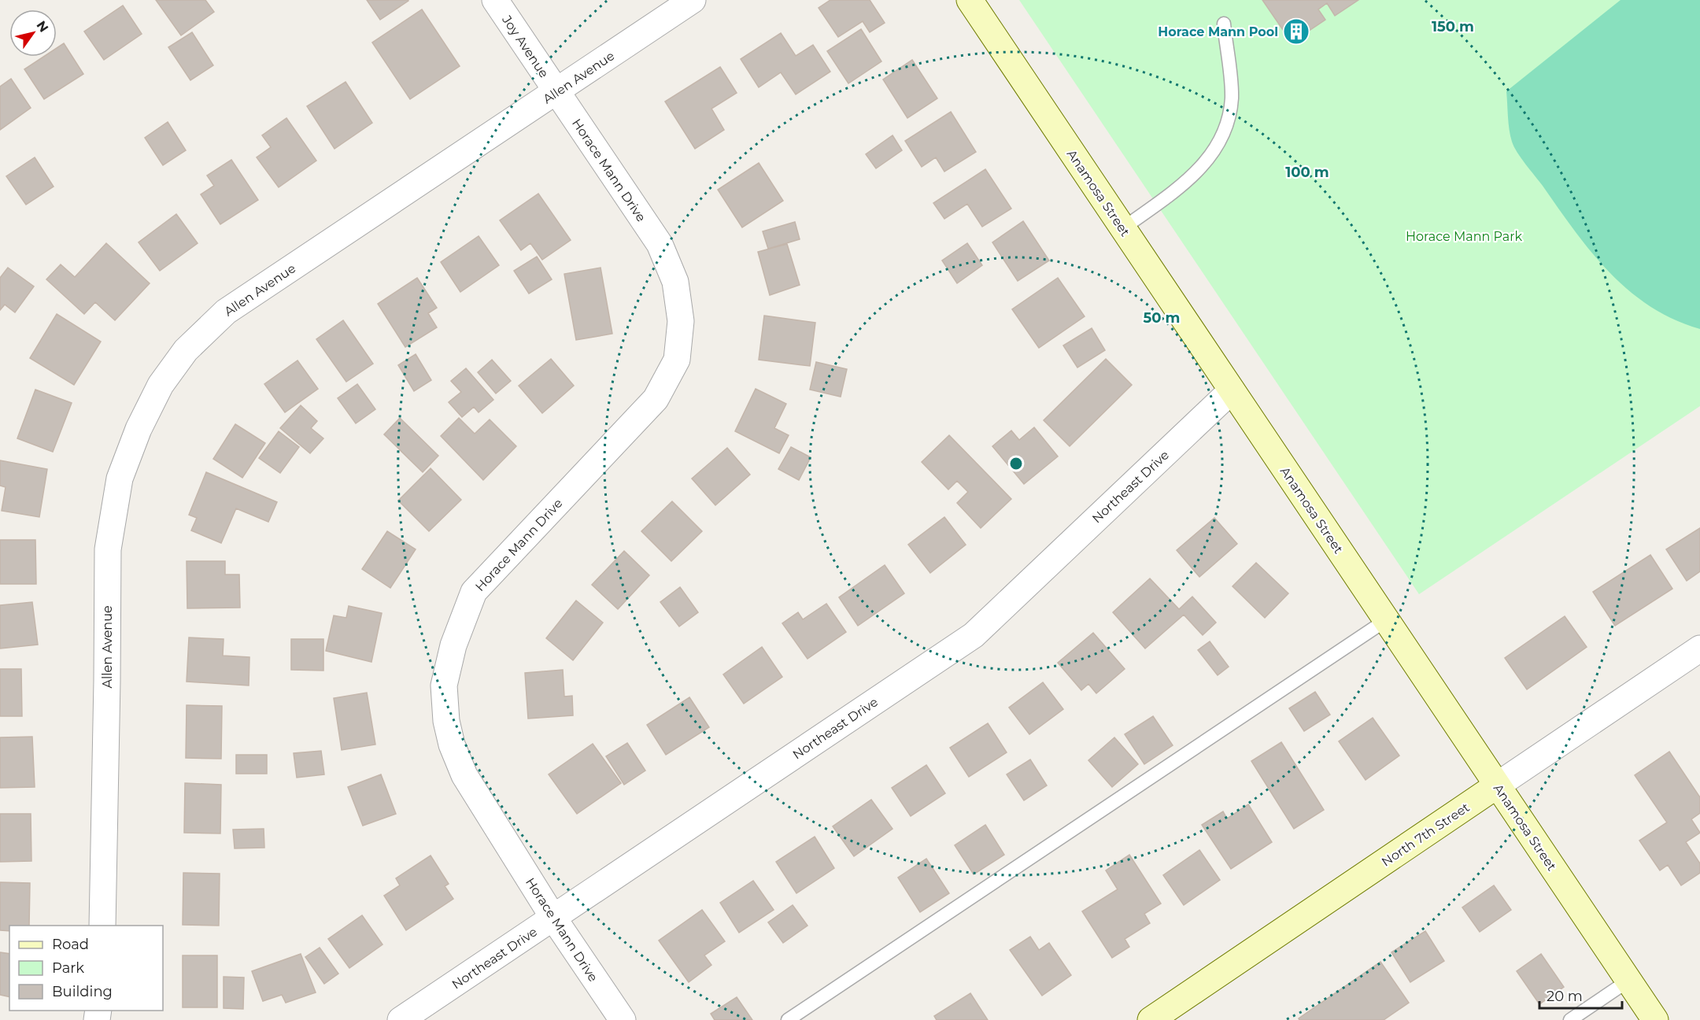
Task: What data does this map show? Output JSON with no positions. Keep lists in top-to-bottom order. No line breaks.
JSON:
{"streets":{"main road":["Anamosa Street","North 7th Street"],"street":["Joy Avenue","Allen Avenue","Horace Mann Drive","Northeast Drive"]},"crossings":[["Joy Avenue","Allen Avenue"],["Joy Avenue","Horace Mann Drive"],["Allen Avenue","Horace Mann Drive"],["Horace Mann Drive","Northeast Drive"],["Anamosa Street","Northeast Drive"],["Anamosa Street","North 7th Street"]],"parks":["Horace Mann Park"],"places":{"building":["Horace Mann Pool"]},"legend":["Road","Park","Building"],"scale_bar":"20 m","north":"top right","rings":["150 m","100 m","50 m"]}
